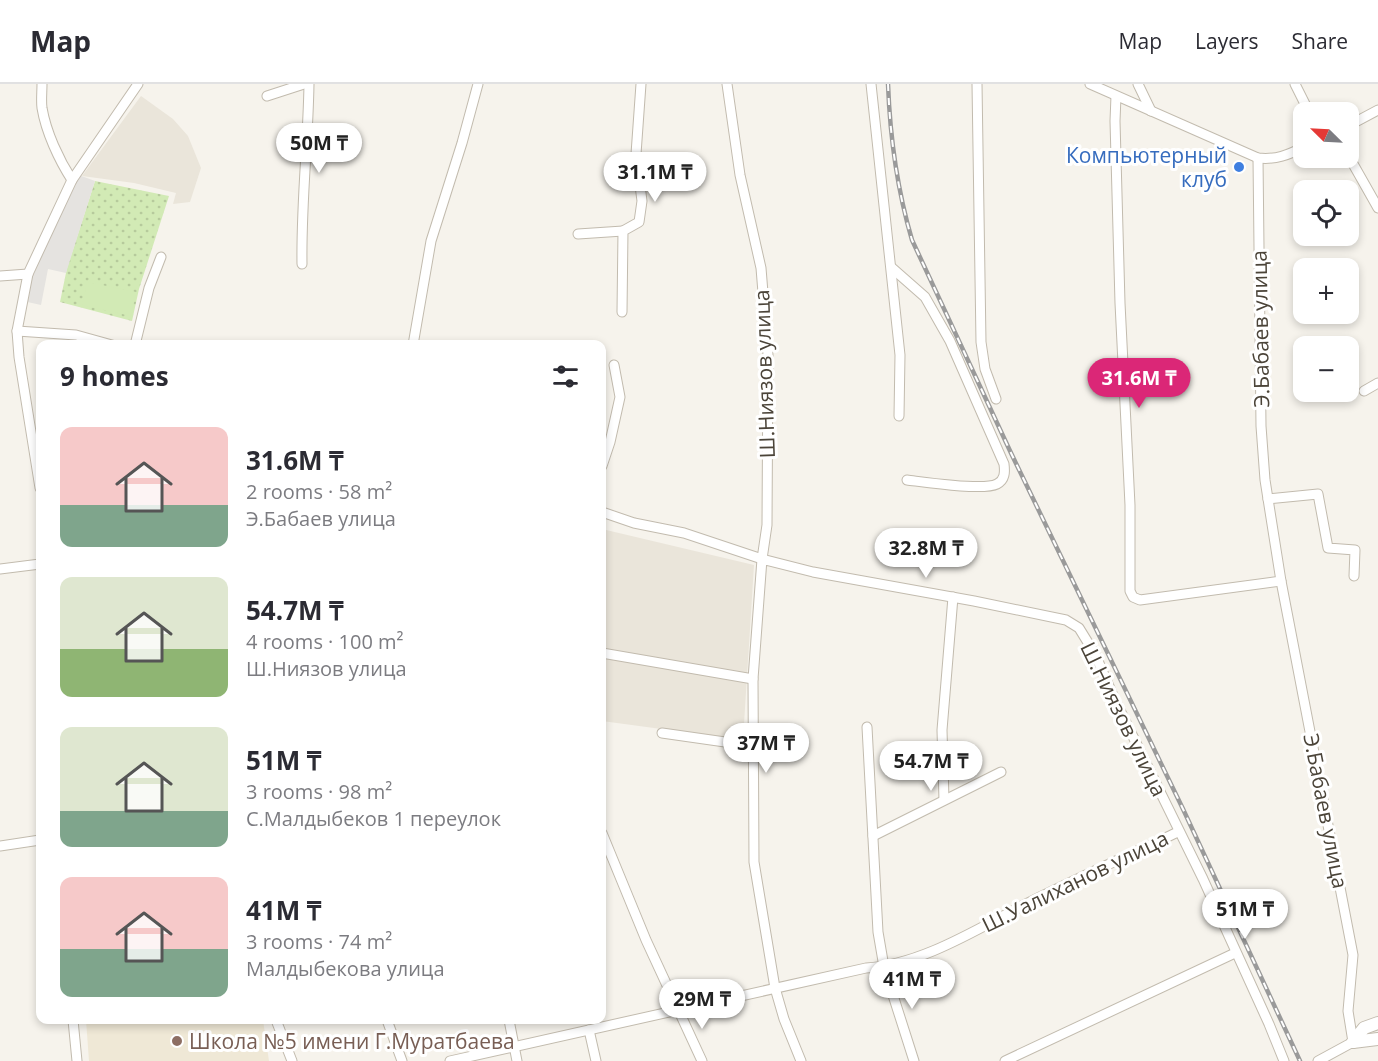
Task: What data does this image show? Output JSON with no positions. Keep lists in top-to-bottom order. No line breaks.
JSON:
{"streets":{"street":["Э.Бабаев улица","Ш.Ниязов улица","Ш.Уалиханов улица"]},"crossings":[["Ш.Ниязов улица","Ш.Уалиханов улица"]],"places":["Компьютерный клуб","Школа №5 имени Г.Муратбаева"],"north":"top left","page":{"header":"Map","nav":["Map","Layers","Share"],"map_buttons":["+","−"],"price":["50M ₸","31.1M ₸","31.6M ₸","32.8M ₸","37M ₸","54.7M ₸","51M ₸","41M ₸","29M ₸"],"heading":"9 homes","list":[{"name":"31.6M ₸","note":"2 rooms · 58 m² · Э.Бабаев улица"},{"name":"54.7M ₸","note":"4 rooms · 100 m² · Ш.Ниязов улица"},{"name":"51M ₸","note":"3 rooms · 98 m² · С.Малдыбеков 1 переулок"},{"name":"41M ₸","note":"3 rooms · 74 m² · Малдыбекова улица"}]}}
